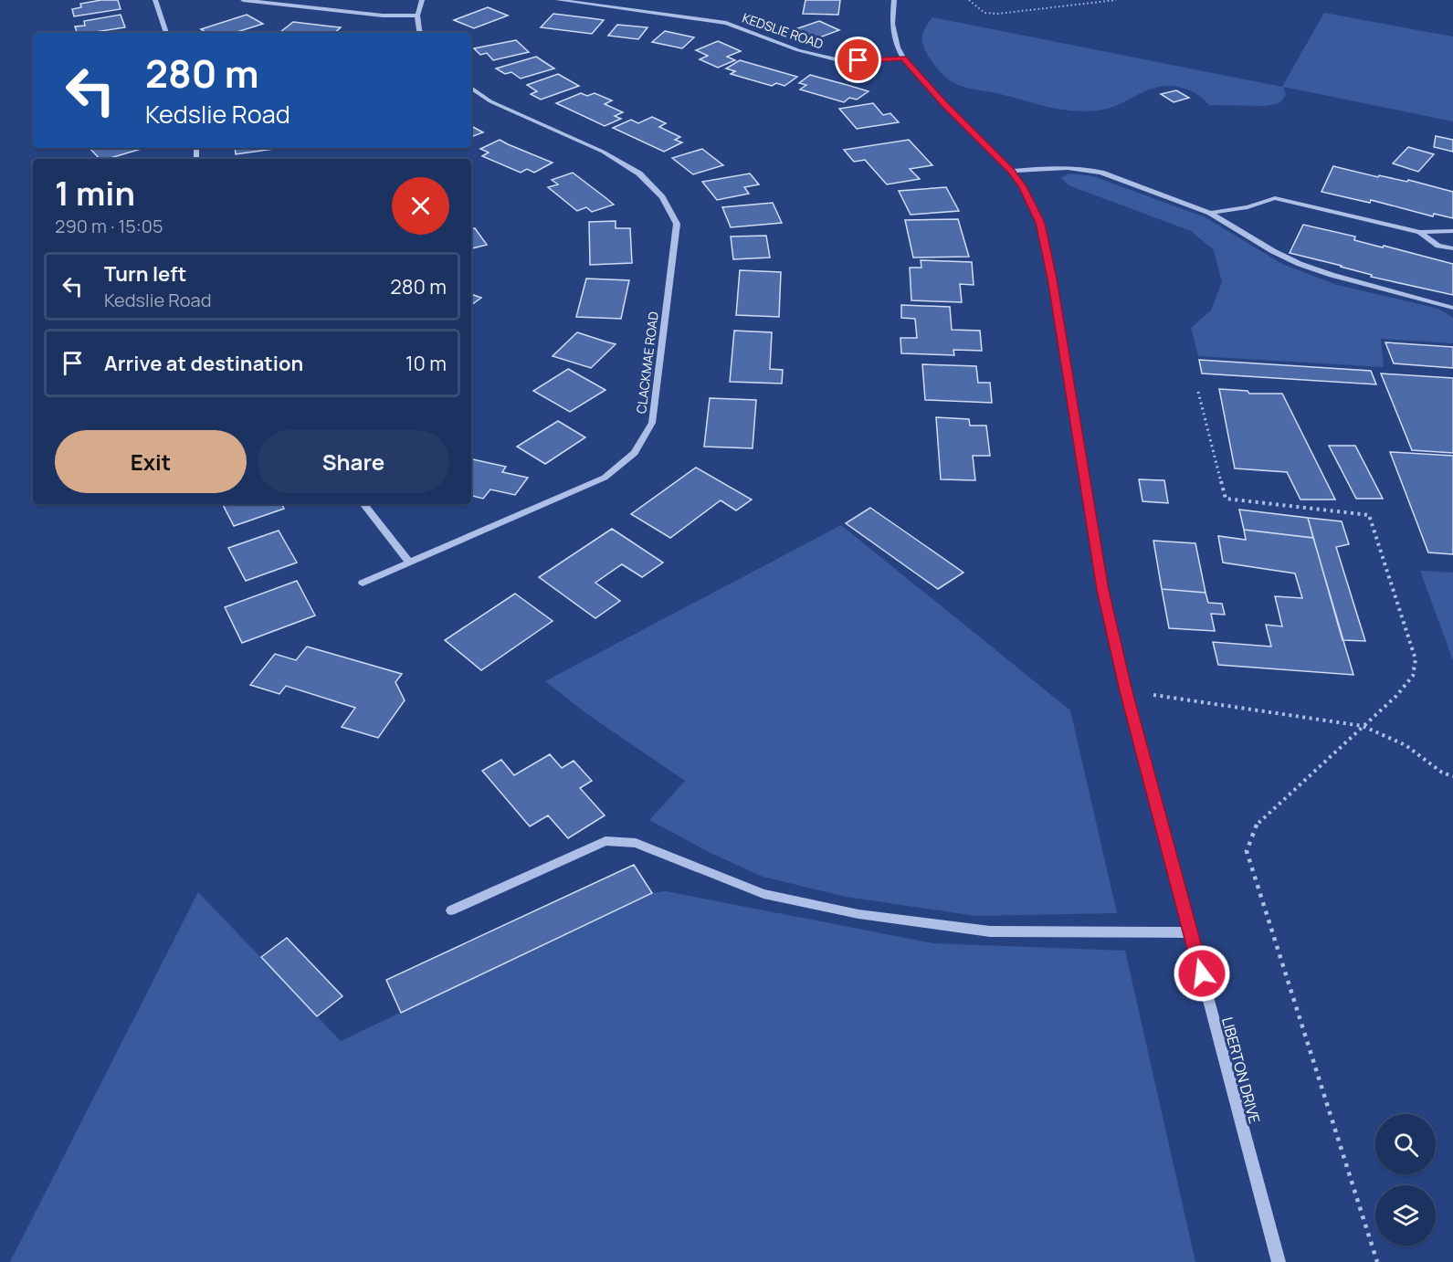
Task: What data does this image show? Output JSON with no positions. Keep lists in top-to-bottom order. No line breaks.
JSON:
{"streets":{"street":["KEDSLIE ROAD","CLACKMAE ROAD","LIBERTON DRIVE"]},"crossings":[["KEDSLIE ROAD","LIBERTON DRIVE"]],"page":{"turn":["280 m","Kedslie Road"],"heading":["1 min","290 m · 15:05"],"list":[{"name":"Turn left","note":"Kedslie Road","value":"280 m"},{"name":"Arrive at destination","value":"10 m"}],"buttons":["Exit","Share"]}}
